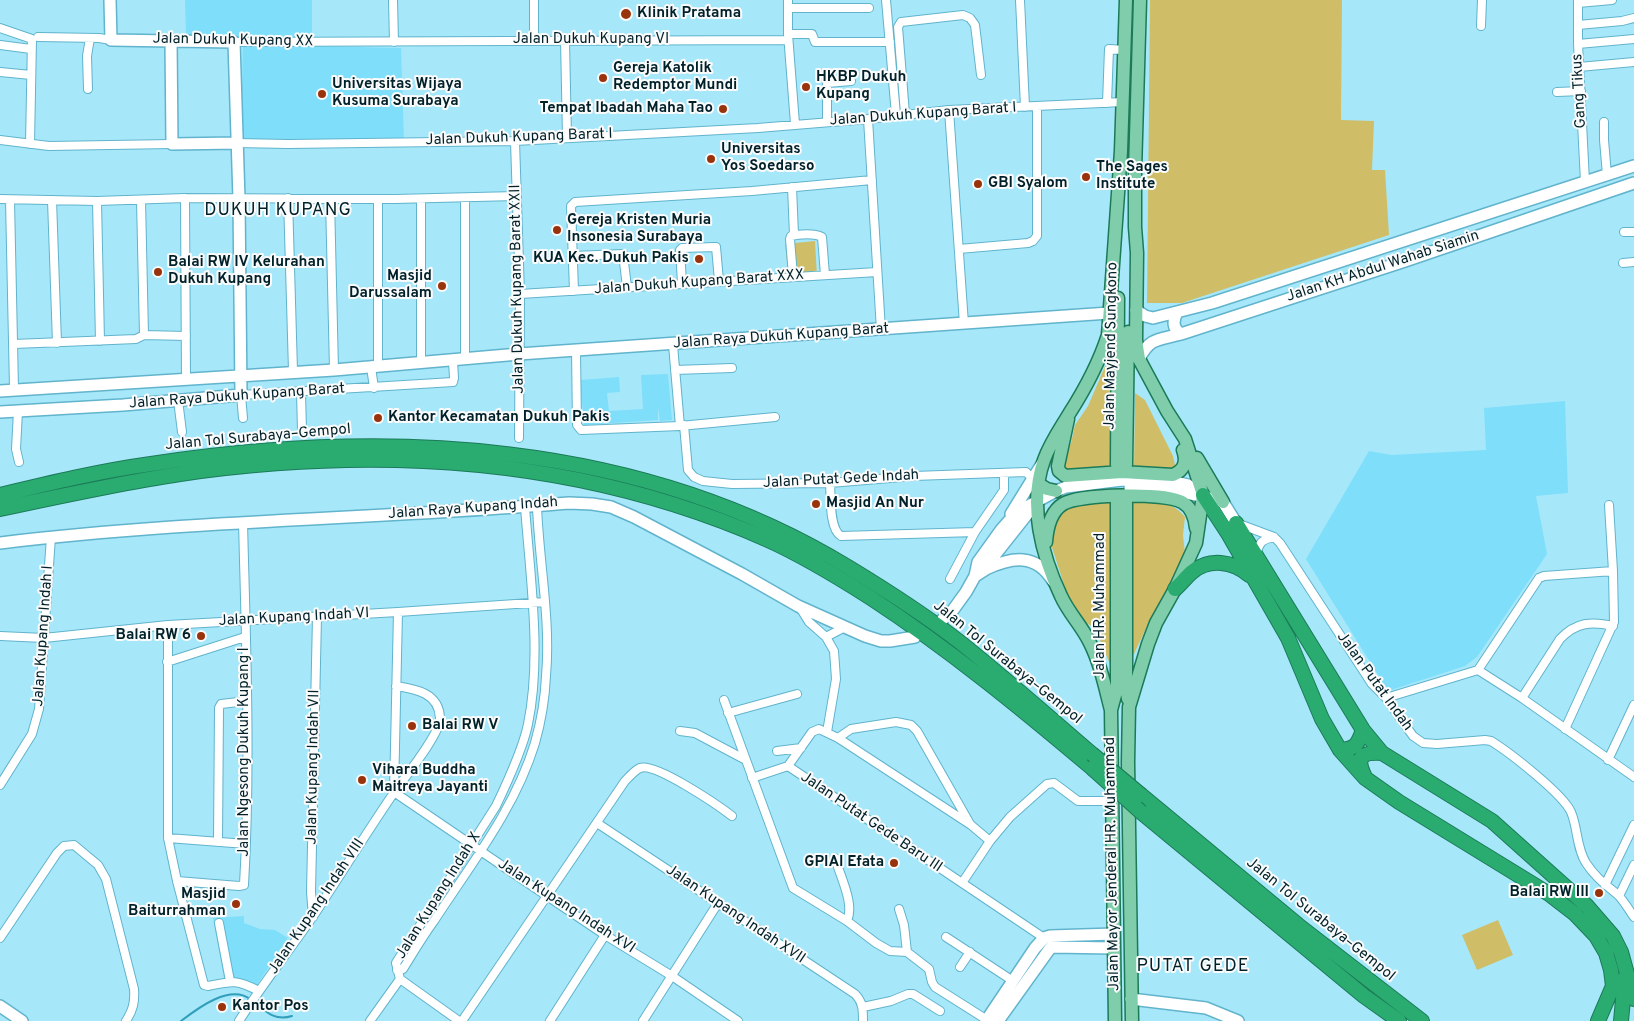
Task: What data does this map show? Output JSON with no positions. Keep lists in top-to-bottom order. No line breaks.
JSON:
{"streets":{"highway":["Jalan Tol Surabaya–Gempol"],"main road":["Jalan Mayjend Sungkono","Jalan HR. Muhammad","Jalan Mayor Jenderal HR. Muhammad"],"street":["Jalan Dukuh Kupang VI","Jalan Dukuh Kupang XX","Gang Tikus","Jalan Dukuh Kupang Barat I","Jalan KH Abdul Wahab Siamin","Jalan Dukuh Kupang Barat XXX","Jalan Dukuh Kupang Barat XXII","Jalan Raya Dukuh Kupang Barat","Jalan Putat Gede Indah","Jalan Raya Kupang Indah","Jalan Kupang Indah VI","Jalan Kupang Indah I","Jalan Putat Indah","Jalan Ngesong Dukuh Kupang I","Jalan Kupang Indah VII","Jalan Putat Gede Baru III","Jalan Kupang Indah X","Jalan Kupang Indah VIII","Jalan Kupang Indah XVI","Jalan Kupang Indah XVII"]},"crossings":[["Jalan Dukuh Kupang VI","Jalan Dukuh Kupang XX"],["Gang Tikus","Jalan KH Abdul Wahab Siamin"],["Jalan Dukuh Kupang Barat I","Jalan Dukuh Kupang Barat XXII"],["Jalan Dukuh Kupang Barat XXX","Jalan Dukuh Kupang Barat XXII"],["Jalan Dukuh Kupang Barat XXII","Jalan Raya Dukuh Kupang Barat"],["Jalan Raya Dukuh Kupang Barat","Jalan Putat Gede Indah"],["Jalan Raya Kupang Indah","Jalan Kupang Indah I"],["Jalan Raya Kupang Indah","Jalan Ngesong Dukuh Kupang I"],["Jalan Raya Kupang Indah","Jalan Kupang Indah X"],["Jalan HR. Muhammad","Jalan Mayor Jenderal HR. Muhammad"],["Jalan Kupang Indah VI","Jalan Kupang Indah I"],["Jalan Kupang Indah VI","Jalan Ngesong Dukuh Kupang I"],["Jalan Kupang Indah VI","Jalan Kupang Indah VII"],["Jalan Kupang Indah VI","Jalan Kupang Indah X"],["Jalan Kupang Indah VII","Jalan Kupang Indah VIII"],["Jalan Kupang Indah X","Jalan Kupang Indah XVI"],["Jalan Kupang Indah VIII","Jalan Kupang Indah XVI"]],"districts":["DUKUH KUPANG","PUTAT GEDE"],"places":["Klinik Pratama","Gereja Katolik Redemptor Mundi","HKBP Dukuh Kupang","Universitas Wijaya Kusuma Surabaya","Tempat Ibadah Maha Tao","Universitas Yos Soedarso","The Sages Institute","GBI Syalom","Gereja Kristen Muria Insonesia Surabaya","KUA Kec. Dukuh Pakis","Balai RW IV Kelurahan Dukuh Kupang","Masjid Darussalam","Kantor Kecamatan Dukuh Pakis","Masjid An Nur","Balai RW 6","Balai RW V","Vihara Buddha Maitreya Jayanti","GPIAI Efata","Balai RW III","Masjid Baiturrahman","Kantor Pos"]}
